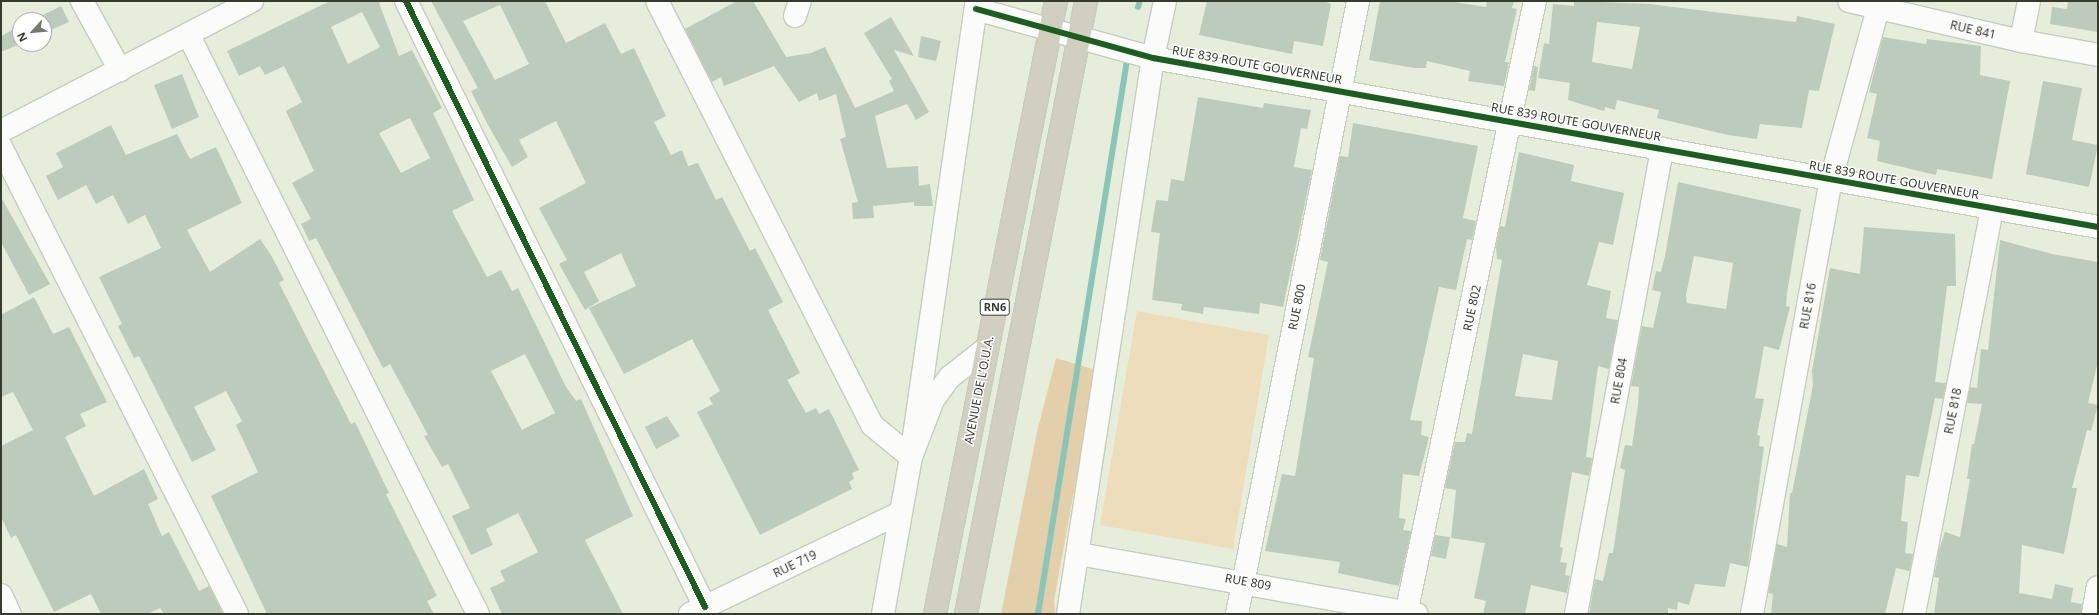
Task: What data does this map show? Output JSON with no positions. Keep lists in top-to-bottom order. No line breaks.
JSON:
{"streets":{"highway":["RN6","AVENUE DE L'O.U.A."],"street":["RUE 841","RUE 839 ROUTE GOUVERNEUR","RUE 816","RUE 800","RUE 802","RUE 804","RUE 818","RUE 719","RUE 809"]},"crossings":[["RUE 841","RUE 816"],["RUE 839 ROUTE GOUVERNEUR","RUE 816"],["RUE 839 ROUTE GOUVERNEUR","RN6"],["RUE 839 ROUTE GOUVERNEUR","RUE 800"],["RUE 839 ROUTE GOUVERNEUR","RUE 802"],["RUE 839 ROUTE GOUVERNEUR","RUE 804"],["RUE 839 ROUTE GOUVERNEUR","AVENUE DE L'O.U.A."],["RUE 839 ROUTE GOUVERNEUR","RUE 818"],["RUE 800","RUE 809"],["RUE 802","RUE 809"]],"north":"bottom left"}
